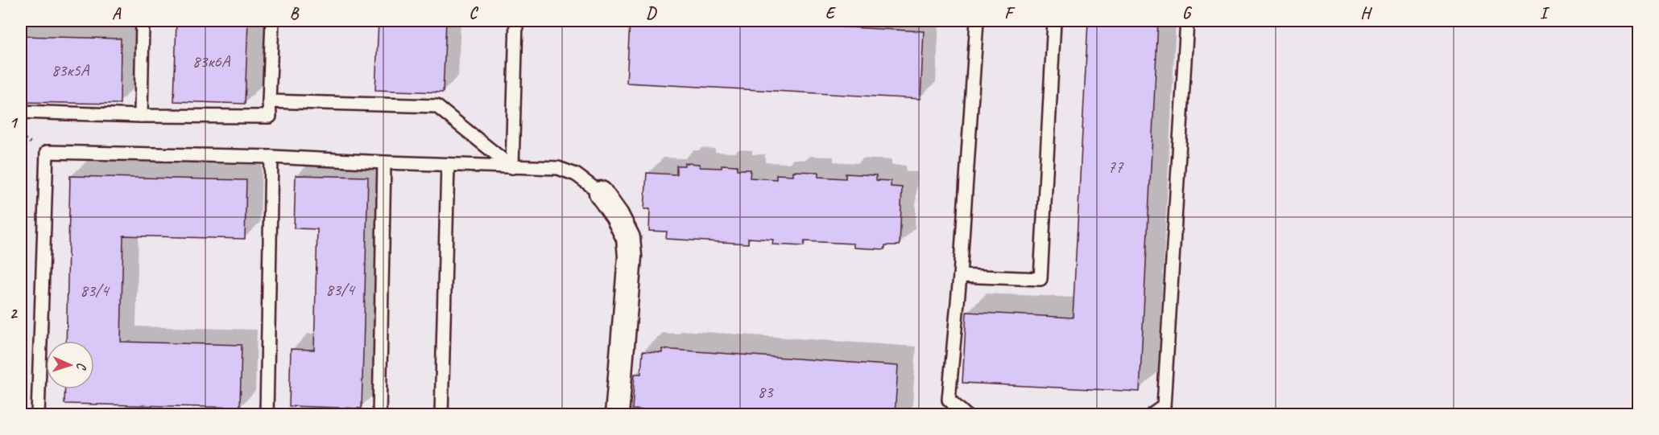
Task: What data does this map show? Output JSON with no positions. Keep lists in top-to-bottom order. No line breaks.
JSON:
{"house_numbers":["83к6А","83к5А","77","83/4","83/4","83"],"north":"right","grid":{"columns":["A","B","C","D","E","F","G","H","I"],"rows":["1","2"]}}
